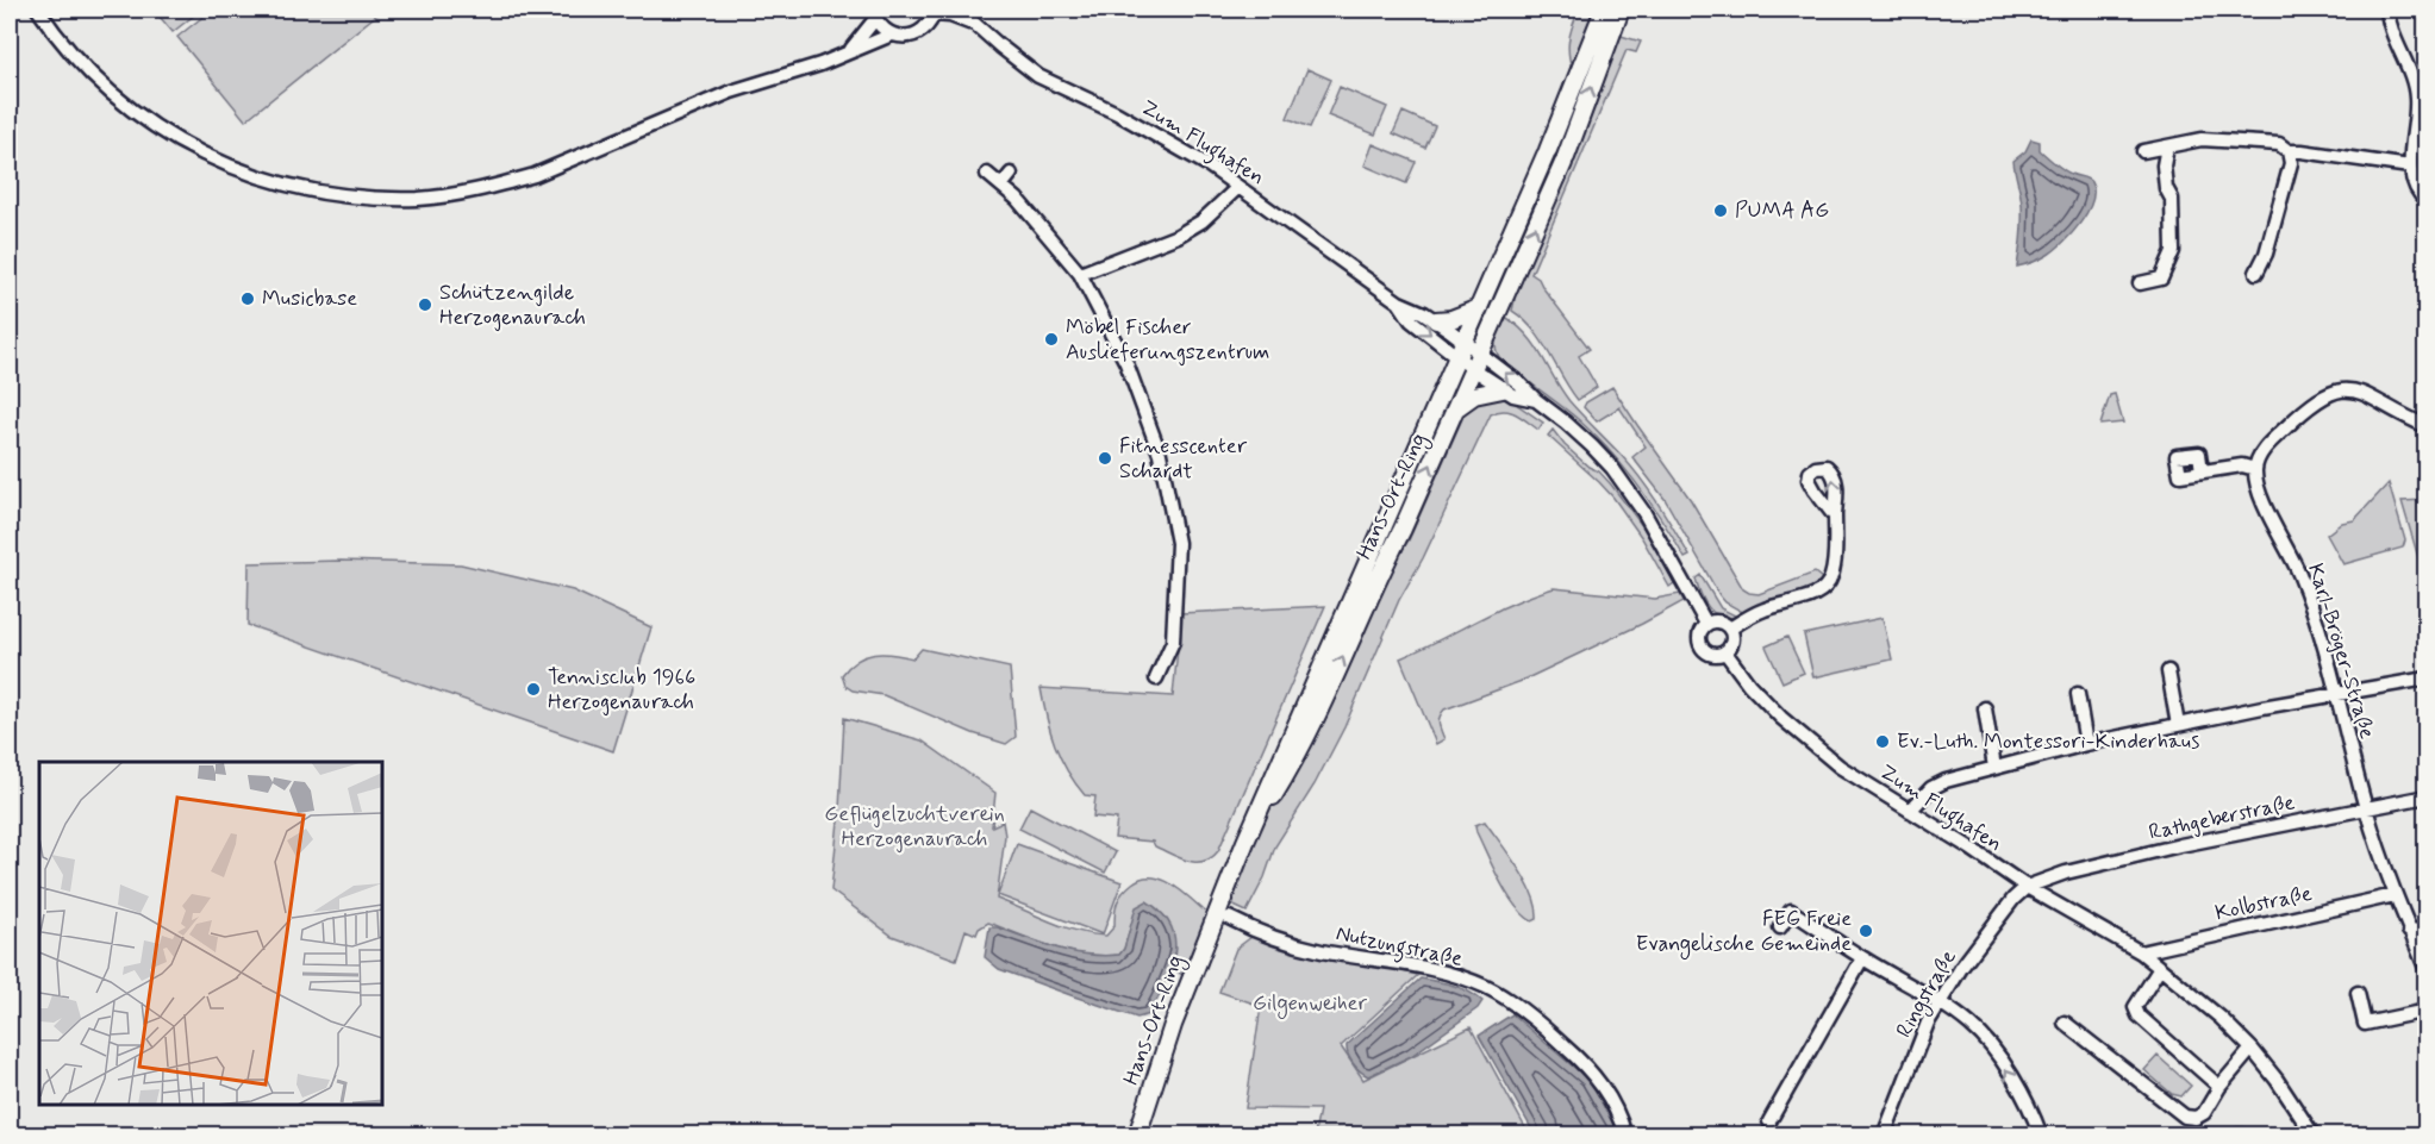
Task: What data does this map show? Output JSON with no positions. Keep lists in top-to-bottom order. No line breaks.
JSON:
{"streets":{"main road":["Hans-Ort-Ring"],"street":["Zum Flughafen","Karl-Bröger-Straße","Rathgeberstraße","Kolbstraße","Nutzungstraße","Ringstraße"]},"crossings":[["Zum Flughafen","Hans-Ort-Ring"],["Zum Flughafen","Rathgeberstraße"],["Zum Flughafen","Kolbstraße"],["Zum Flughafen","Ringstraße"],["Karl-Bröger-Straße","Rathgeberstraße"],["Karl-Bröger-Straße","Kolbstraße"],["Rathgeberstraße","Ringstraße"]],"parks":["Geflügelzuchtverein Herzogenaurach","Gilgenweiher"],"places":["PUMA AG","Musicbase","Schützengilde Herzogenaurach","Möbel Fischer Auslieferungszentrum","Fitnesscenter Schardt","Tennisclub 1966 Herzogenaurach","Ev.-Luth. Montessori-Kinderhaus","FEG Freie Evangelische Gemeinde"]}
